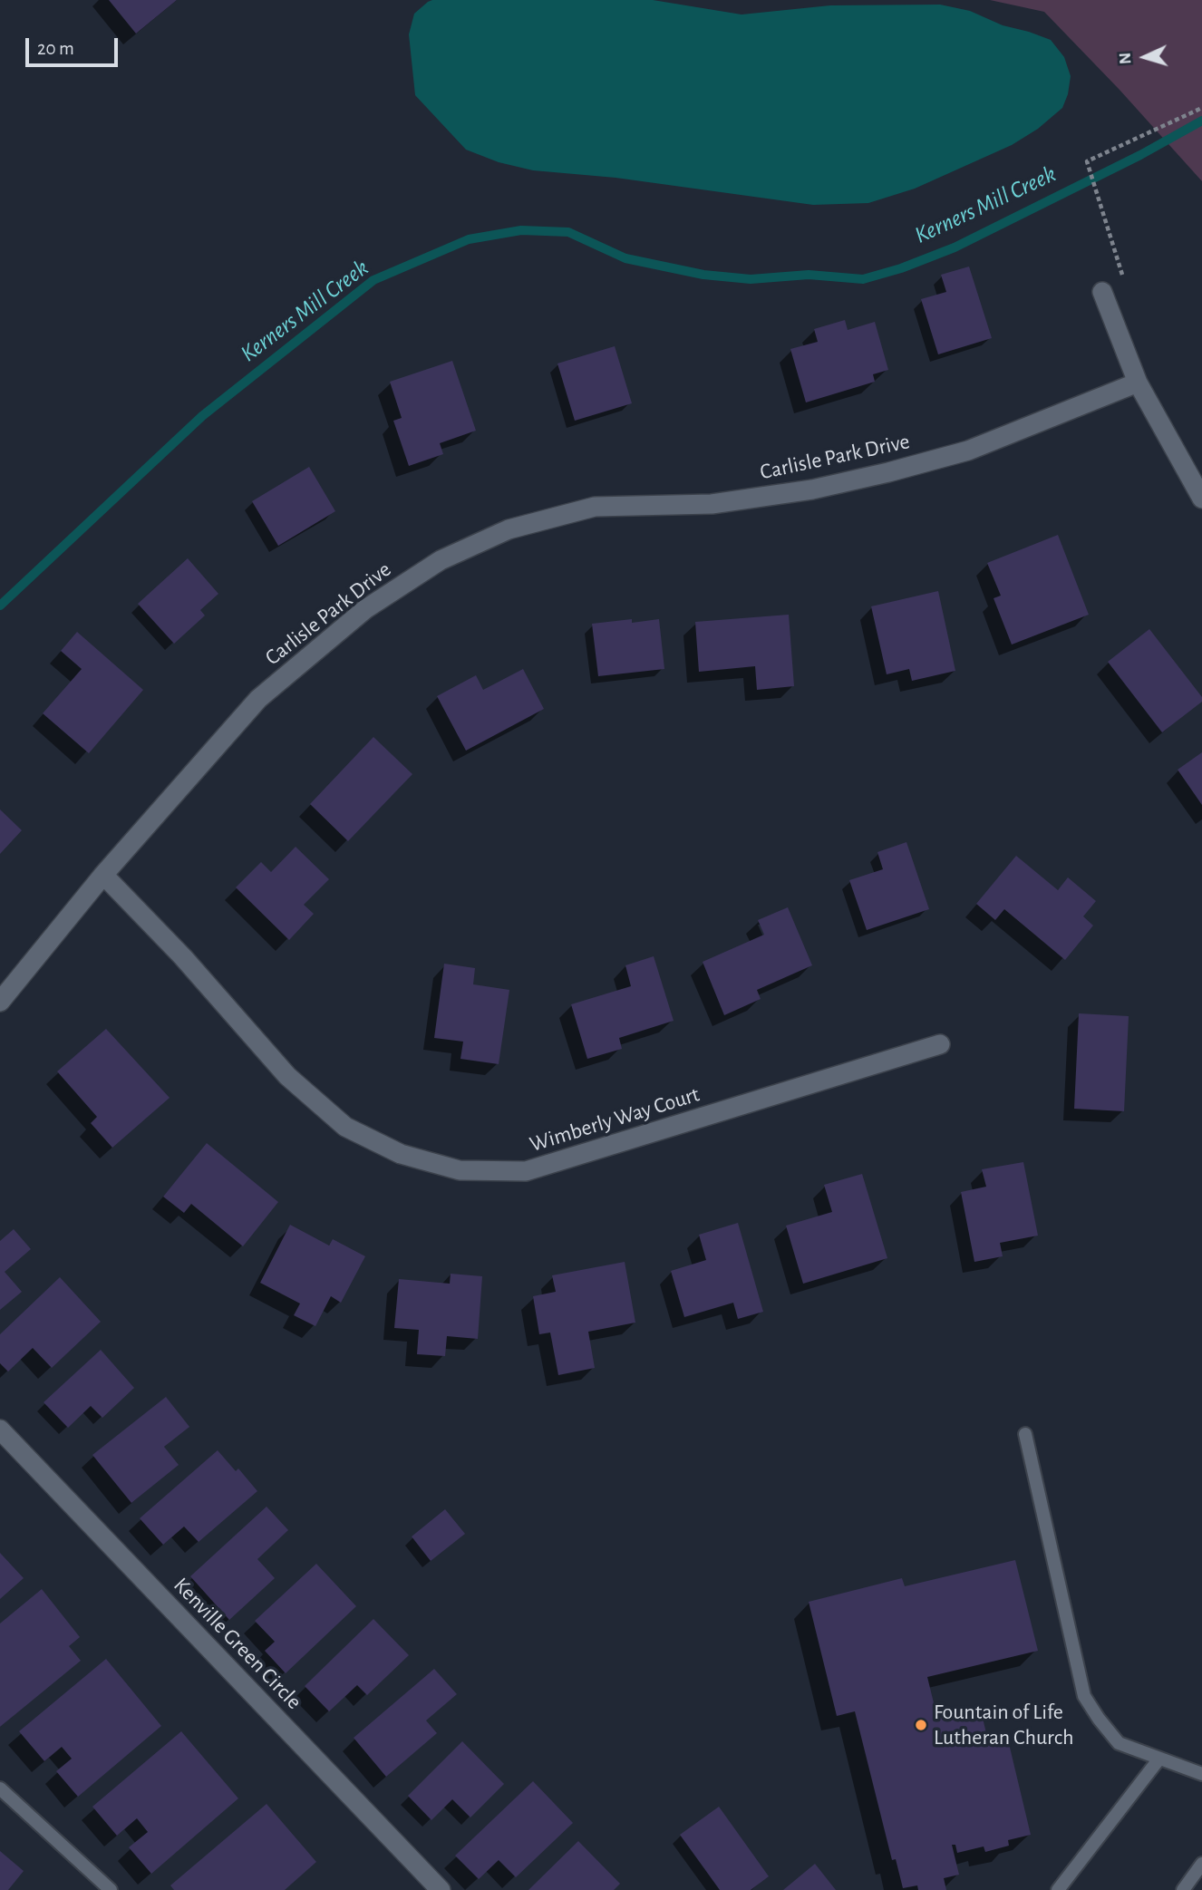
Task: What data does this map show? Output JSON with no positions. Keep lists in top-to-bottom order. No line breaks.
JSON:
{"streets":{"street":["Carlisle Park Drive","Wimberly Way Court","Kenville Green Circle"]},"crossings":[["Carlisle Park Drive","Wimberly Way Court"]],"water":["Kerners Mill Creek"],"places":["Fountain of Life Lutheran Church"],"scale_bar":"20 m","north":"left"}
